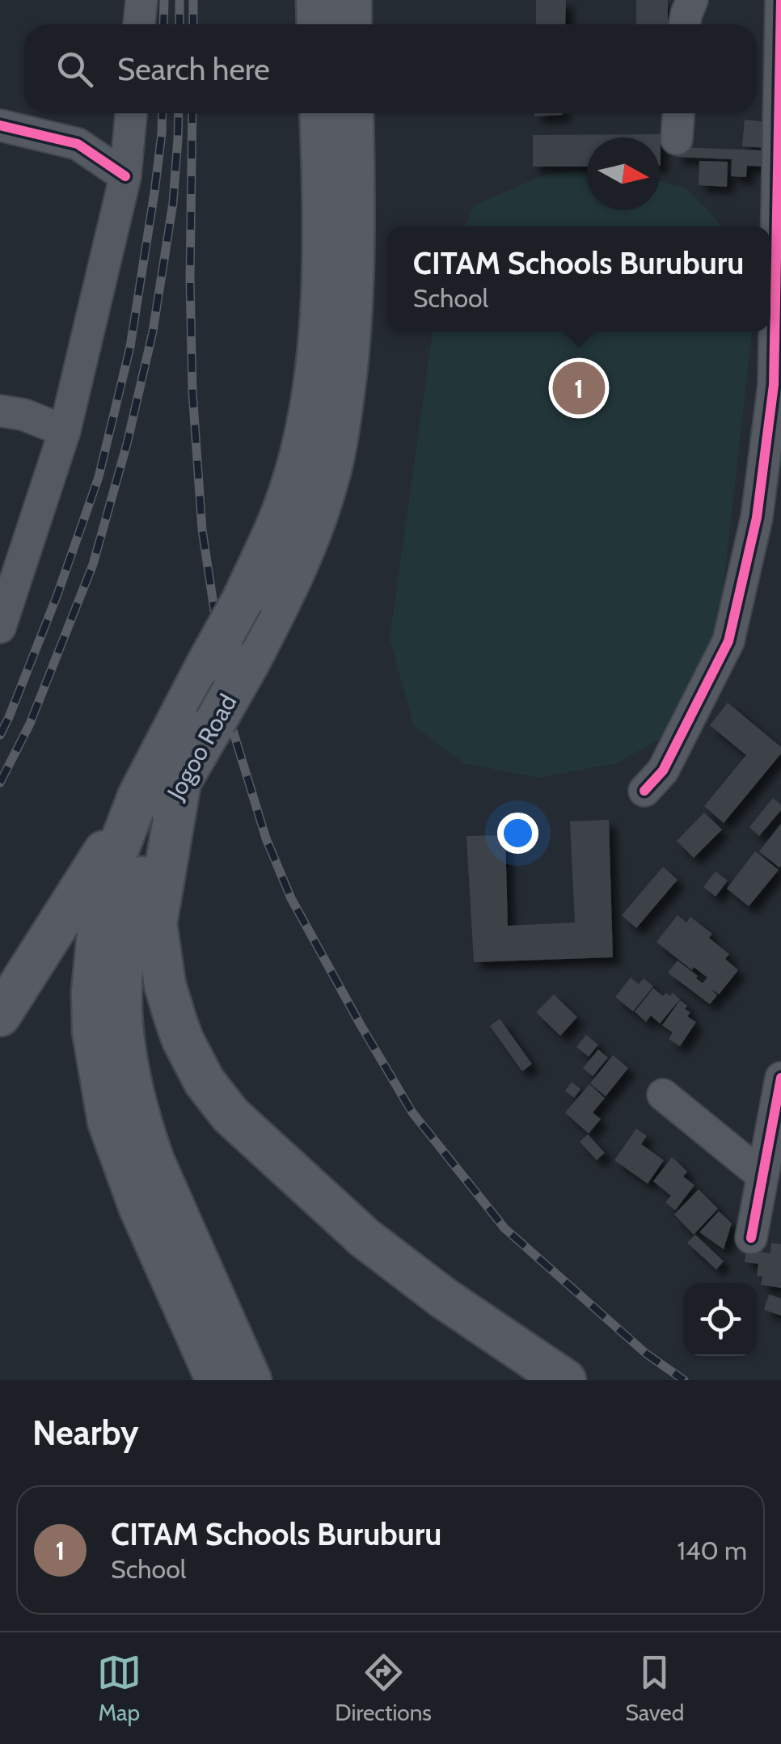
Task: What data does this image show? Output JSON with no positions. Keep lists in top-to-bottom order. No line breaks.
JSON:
{"streets":{"main road":["Jogoo Road"]},"north":"right","page":{"search":"Search here","popup":["CITAM Schools Buruburu","School"],"pins":"1","heading":"Nearby","list":[{"mark":"1","name":"CITAM Schools Buruburu","note":"School","value":"140 m"}],"nav":["Map","Directions","Saved"]}}
